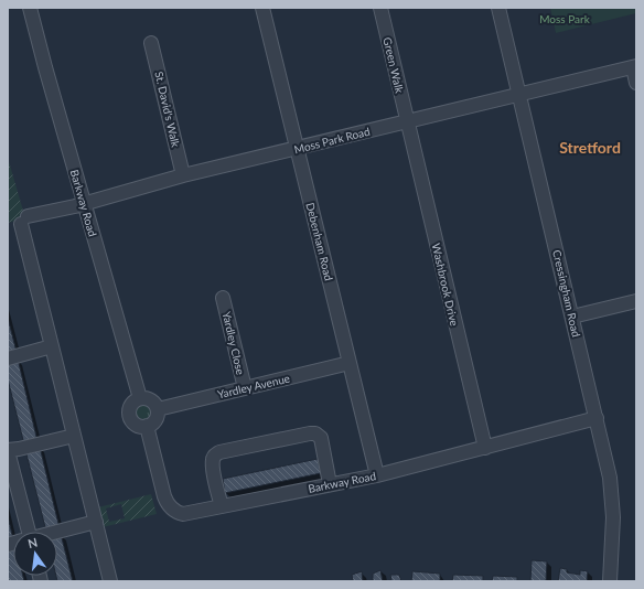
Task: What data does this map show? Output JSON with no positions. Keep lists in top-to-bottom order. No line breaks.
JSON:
{"streets":{"street":["Green Walk","St. David's Walk","Moss Park Road","Barkway Road","Debenham Road","Washbrook Drive","Cressingham Road","Yardley Close","Yardley Avenue"]},"crossings":[["Green Walk","Moss Park Road"],["Green Walk","Washbrook Drive"],["St. David's Walk","Moss Park Road"],["Moss Park Road","Barkway Road"],["Moss Park Road","Debenham Road"],["Moss Park Road","Washbrook Drive"],["Moss Park Road","Cressingham Road"],["Barkway Road","Debenham Road"],["Barkway Road","Washbrook Drive"],["Barkway Road","Cressingham Road"],["Barkway Road","Yardley Avenue"],["Debenham Road","Yardley Avenue"],["Yardley Close","Yardley Avenue"]],"districts":["Stretford"],"parks":["Moss Park"],"north":"top"}
